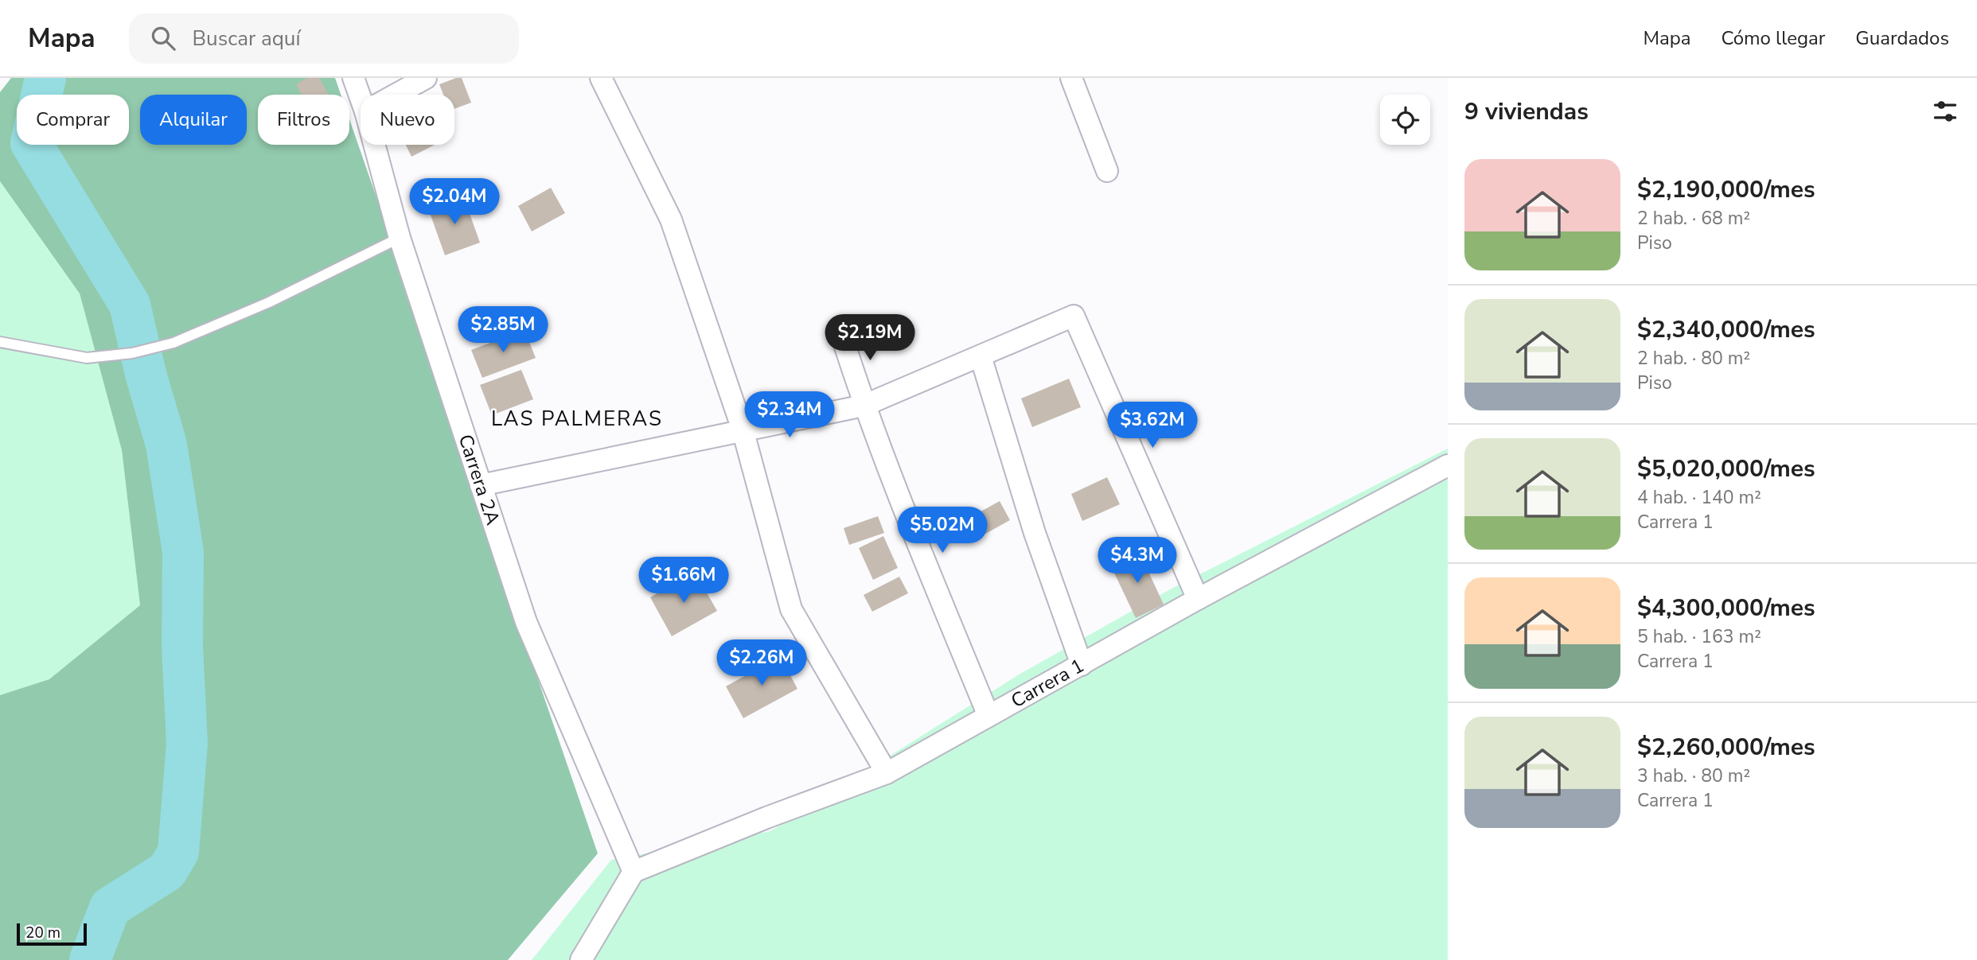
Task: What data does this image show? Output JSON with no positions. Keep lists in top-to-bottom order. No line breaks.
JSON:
{"streets":{"street":["Carrera 2A","Carrera 1"]},"crossings":[["Carrera 2A","Carrera 1"]],"districts":["LAS PALMERAS"],"scale_bar":"20 m","page":{"header":"Mapa","search":"Buscar aquí","nav":["Mapa","Cómo llegar","Guardados"],"heading":"9 viviendas","chip":["Comprar","Alquilar","Filtros","Nuevo"],"list":[{"name":"$2,190,000/mes","note":"2 hab. · 68 m² · Piso"},{"name":"$2,340,000/mes","note":"2 hab. · 80 m² · Piso"},{"name":"$5,020,000/mes","note":"4 hab. · 140 m² · Carrera 1"},{"name":"$4,300,000/mes","note":"5 hab. · 163 m² · Carrera 1"},{"name":"$2,260,000/mes","note":"3 hab. · 80 m² · Carrera 1"}],"price":["$2.04M","$2.85M","$2.19M","$2.34M","$3.62M","$5.02M","$4.3M","$1.66M","$2.26M"],"scale":"20 m"}}
